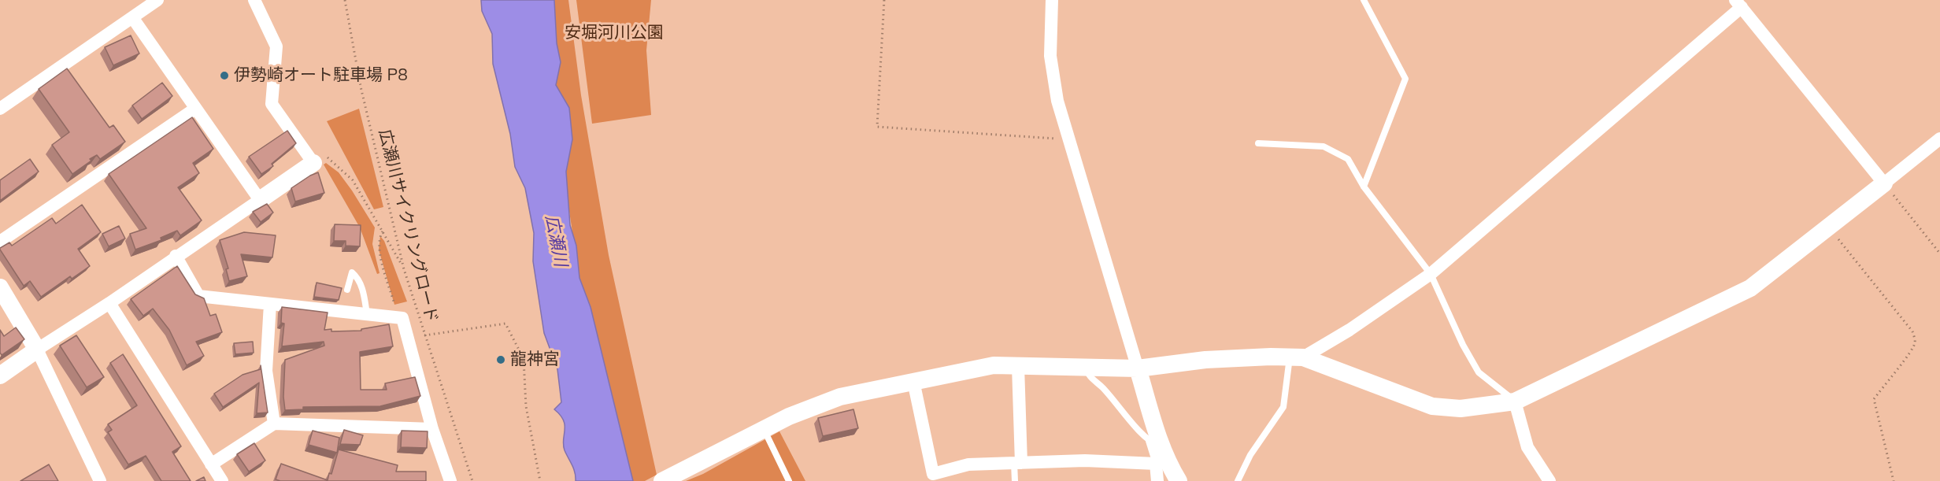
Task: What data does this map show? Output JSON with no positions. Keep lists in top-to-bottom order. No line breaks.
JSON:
{"streets":{"path":["広瀬川サイクリングロード"]},"water":["広瀬川"],"parks":["安堀河川公園"],"places":["伊勢崎オート駐車場 P8","龍神宮"]}
